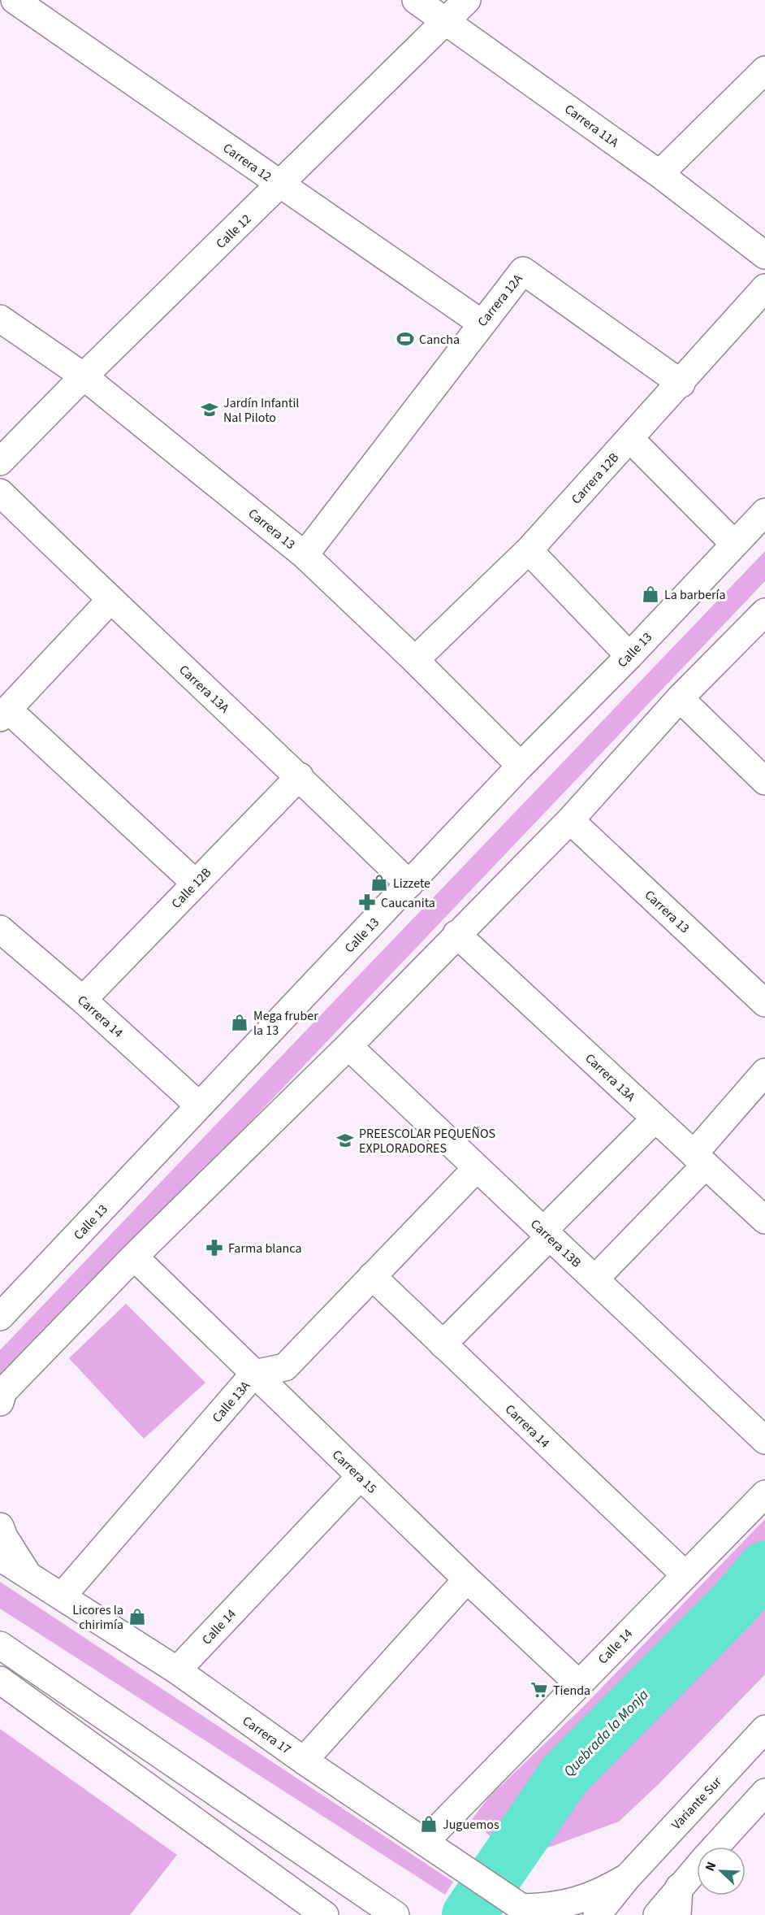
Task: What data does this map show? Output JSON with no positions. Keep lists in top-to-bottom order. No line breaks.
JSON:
{"streets":{"street":["Carrera 11A","Carrera 12","Calle 12","Carrera 12A","Carrera 12B","Carrera 13","Calle 13","Carrera 13A","Calle 12B","Carrera 14","Carrera 13B","Calle 13A","Carrera 15","Calle 14","Carrera 17","Variante Sur"]},"crossings":[["Carrera 11A","Calle 12"],["Carrera 12","Calle 12"],["Carrera 12","Carrera 12A"],["Calle 12","Carrera 13"],["Carrera 12A","Carrera 12B"],["Carrera 12A","Carrera 13"],["Carrera 12B","Carrera 13"],["Carrera 13","Calle 13"],["Calle 13","Carrera 13A"],["Calle 13","Carrera 14"],["Carrera 13A","Calle 12B"],["Calle 12B","Carrera 14"],["Carrera 14","Calle 13A"],["Carrera 14","Calle 14"],["Carrera 13B","Calle 13A"],["Calle 13A","Carrera 15"],["Calle 13A","Carrera 17"],["Carrera 15","Calle 14"],["Calle 14","Carrera 17"]],"water":["Quebrada la Monja"],"places":{"sports":["Cancha"],"school or university":["Jardín Infantil Nal Piloto","PREESCOLAR PEQUEÑOS EXPLORADORES"],"shop":["La barbería","Lizzete","Mega fruber la 13","Licores la chirimía","Juguemos"],"pharmacy":["Caucanita","Farma blanca"],"supermarket":["Tienda"]},"north":"top left"}
